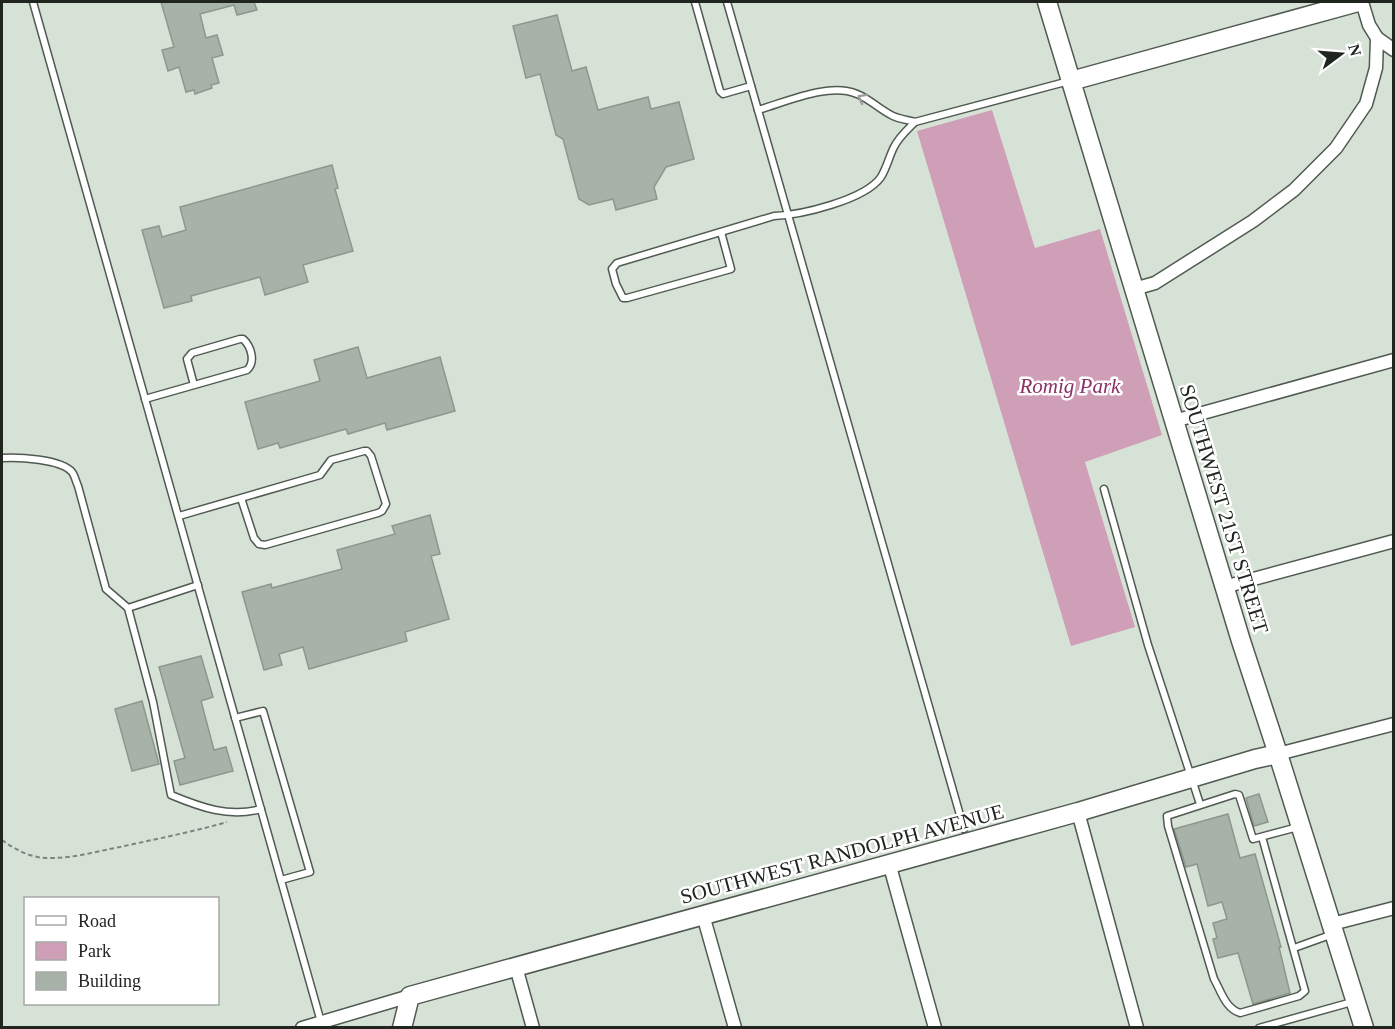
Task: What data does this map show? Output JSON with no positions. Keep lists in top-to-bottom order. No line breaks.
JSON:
{"streets":{"street":["SOUTHWEST 21ST STREET","SOUTHWEST RANDOLPH AVENUE"]},"crossings":[["SOUTHWEST 21ST STREET","SOUTHWEST RANDOLPH AVENUE"]],"parks":["Romig Park"],"legend":["Road","Park","Building"],"north":"right"}
